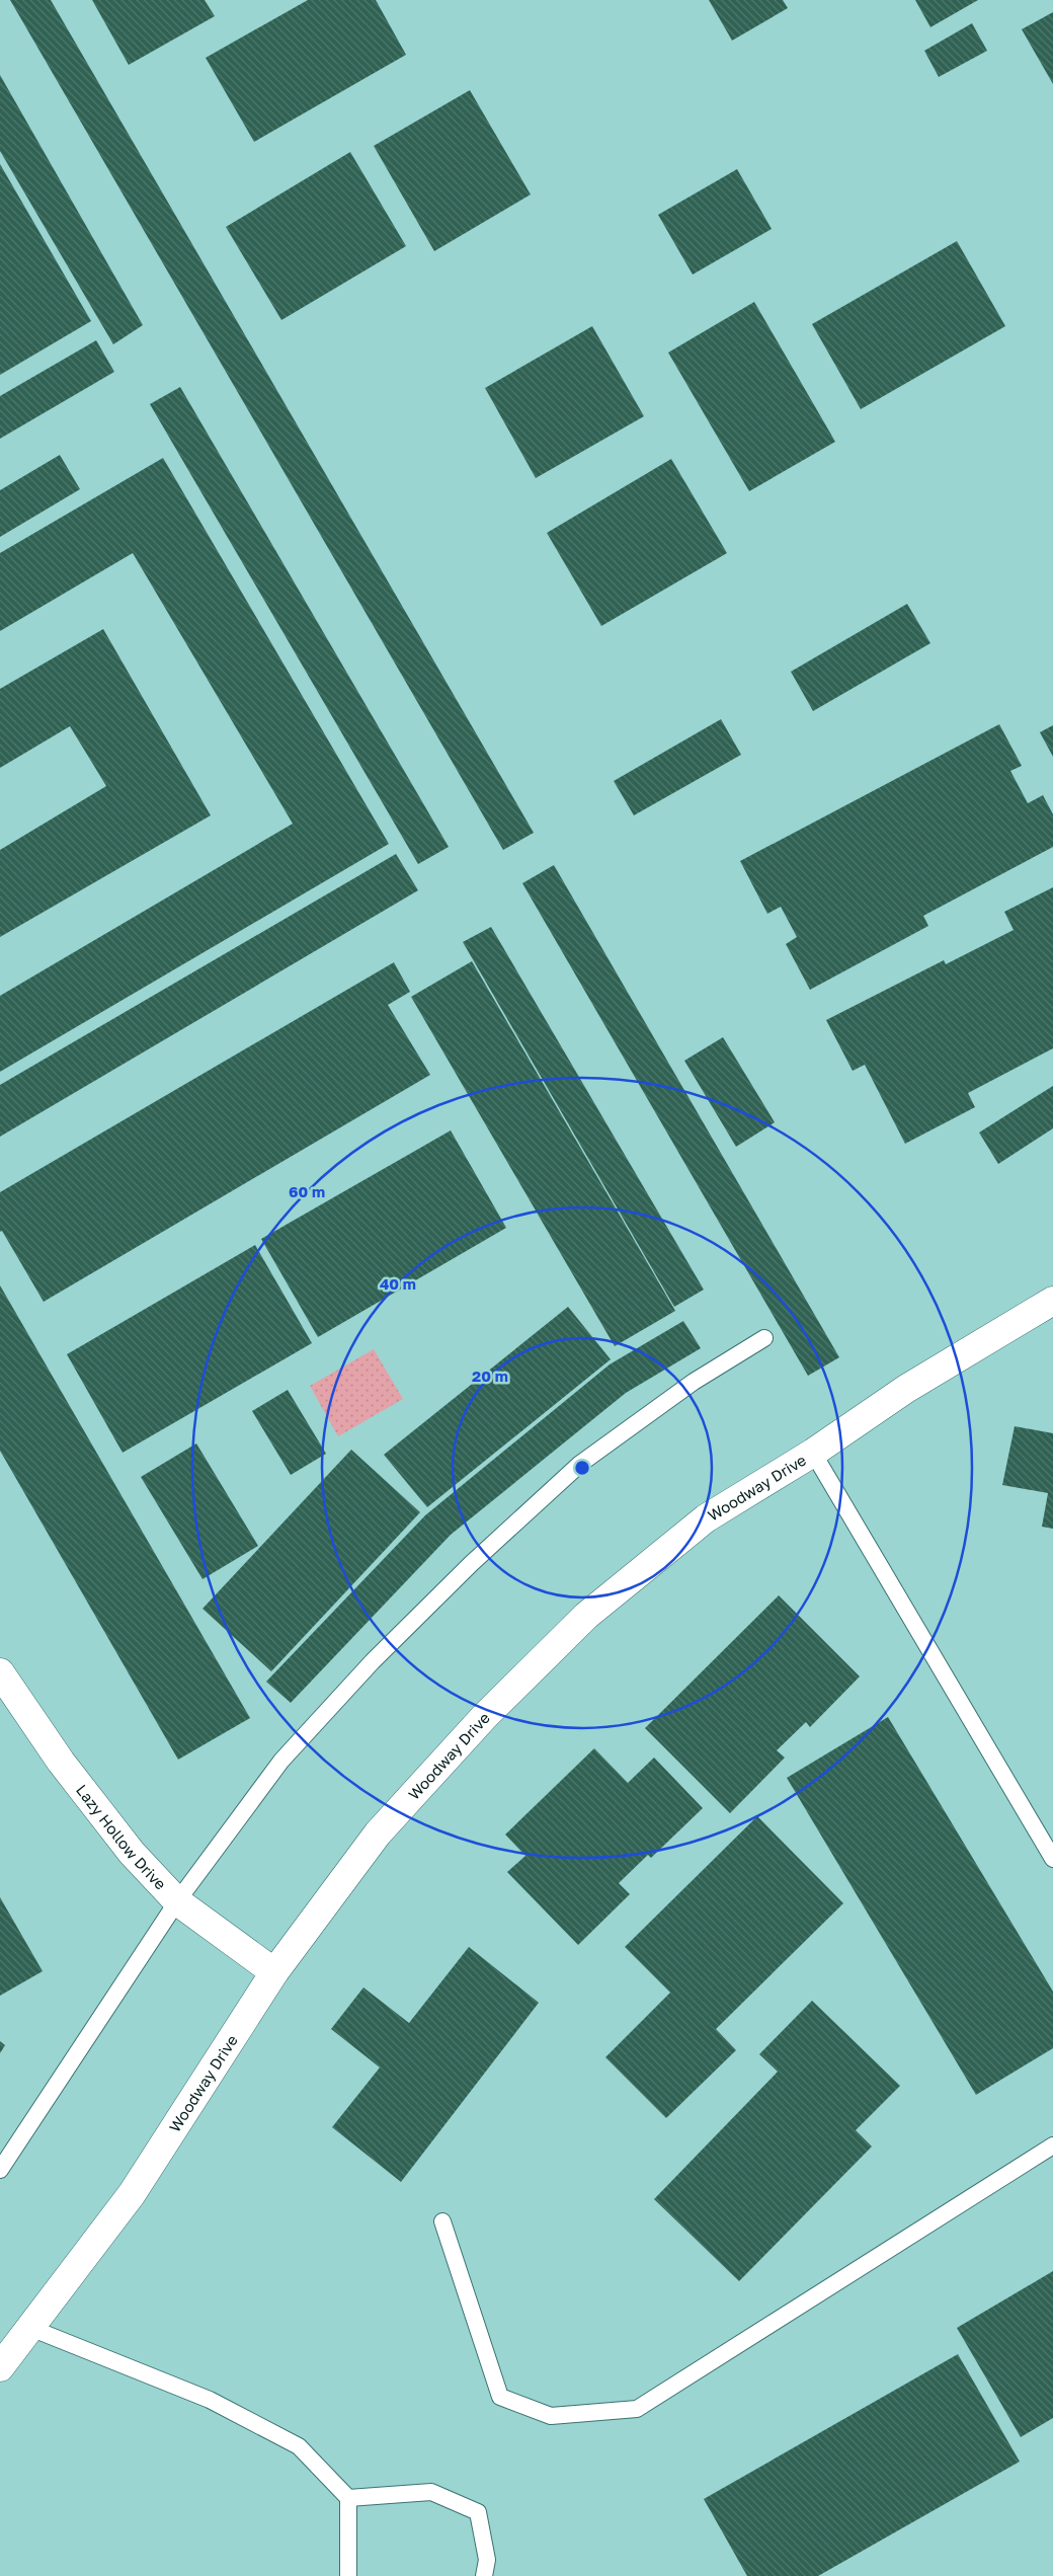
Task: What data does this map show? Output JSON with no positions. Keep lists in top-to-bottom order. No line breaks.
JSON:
{"streets":{"street":["Woodway Drive","Lazy Hollow Drive"]},"crossings":[["Woodway Drive","Lazy Hollow Drive"]],"rings":["60 m","40 m","20 m"]}
